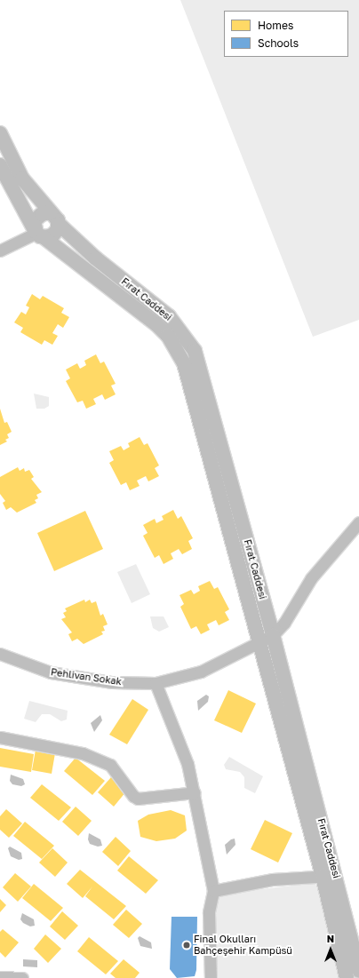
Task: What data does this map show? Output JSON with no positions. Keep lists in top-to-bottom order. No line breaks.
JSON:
{"streets":{"main road":["Fırat Caddesi"],"street":["Pehlivan Sokak"]},"crossings":[["Fırat Caddesi","Pehlivan Sokak"]],"places":["Final Okulları Bahçeşehir Kampüsü"],"legend":["Homes","Schools"],"north":"top"}
